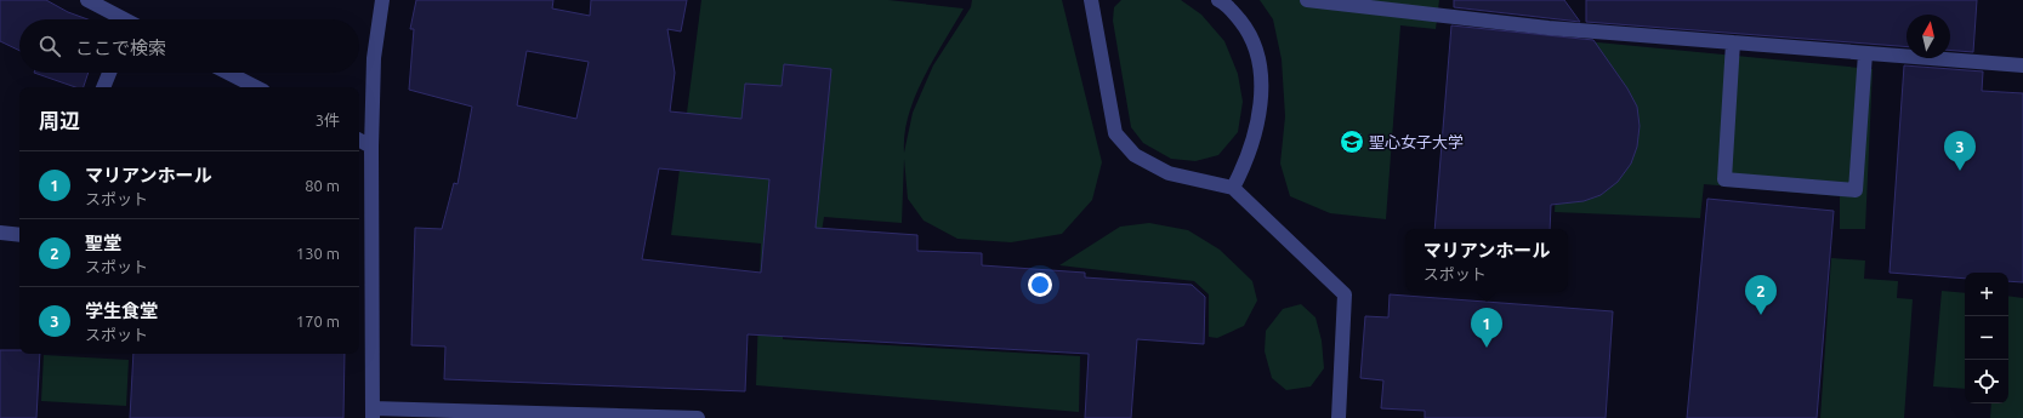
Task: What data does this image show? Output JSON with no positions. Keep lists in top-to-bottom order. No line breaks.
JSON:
{"places":{"school or university":["聖心女子大学"]},"north":"top","page":{"search":"ここで検索","heading":["周辺","3件"],"pins":["3","2","1"],"list":[{"mark":"1","name":"マリアンホール","note":"スポット","value":"80 m"},{"mark":"2","name":"聖堂","note":"スポット","value":"130 m"},{"mark":"3","name":"学生食堂","note":"スポット","value":"170 m"}],"popup":["マリアンホール","スポット"],"map_buttons":["+","−"]}}
